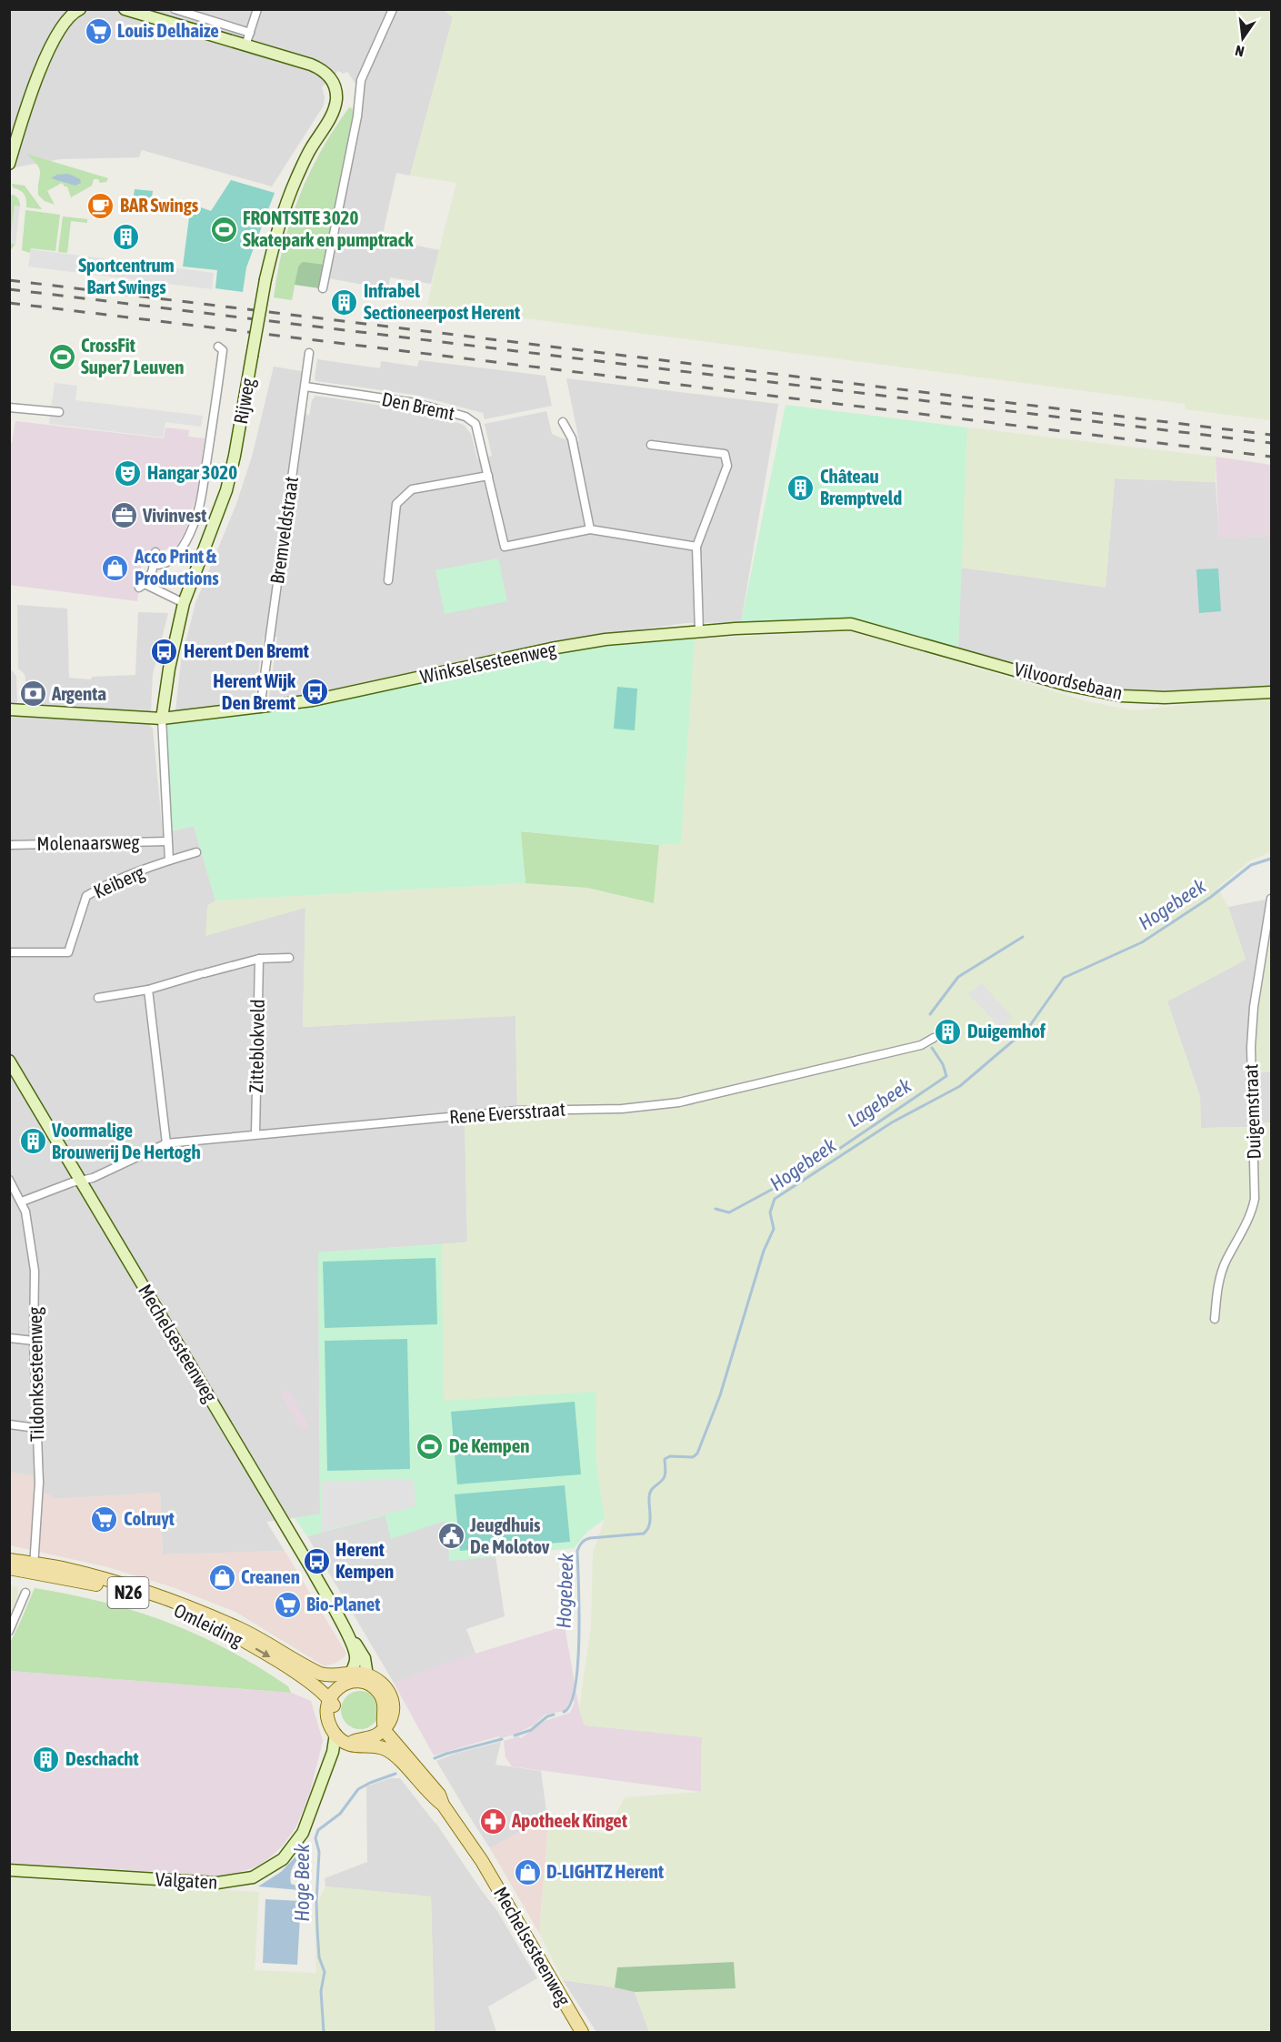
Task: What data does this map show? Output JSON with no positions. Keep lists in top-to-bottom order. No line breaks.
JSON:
{"streets":{"main road":["Mechelsesteenweg","N26","Omleiding"],"street":["Rijweg","Den Bremt","Bremveldstraat","Winkselsesteenweg","Vilvoordsebaan","Molenaarsweg","Keiberg","Zitteblokveld","Duigemstraat","Rene Eversstraat","Tildonksesteenweg","Valgaten"]},"crossings":[["Rijweg","Winkselsesteenweg"],["Rijweg","Keiberg"],["Den Bremt","Bremveldstraat"],["Bremveldstraat","Winkselsesteenweg"],["Winkselsesteenweg","Vilvoordsebaan"],["Winkselsesteenweg","Keiberg"],["Molenaarsweg","Keiberg"],["Zitteblokveld","Rene Eversstraat"],["Rene Eversstraat","Mechelsesteenweg"],["Rene Eversstraat","Tildonksesteenweg"],["Mechelsesteenweg","N26"],["Mechelsesteenweg","Omleiding"],["Mechelsesteenweg","Valgaten"],["Tildonksesteenweg","Omleiding"],["N26","Omleiding"],["N26","Valgaten"],["Omleiding","Valgaten"]],"water":["Hogebeek","Lagebeek","Hoge Beek"],"places":{"supermarket":["Louis Delhaize","Colruyt","Bio-Planet"],"cafe":["BAR Swings"],"sports":["FRONTSITE 3020 Skatepark en pumptrack","CrossFit Super7 Leuven","De Kempen"],"building":["Sportcentrum Bart Swings","Infrabel Sectioneerpost Herent","Château Bremptveld","Duigemhof","Voormalige Brouwerij De Hertogh","Deschacht"],"theatre":["Hangar 3020"],"office":["Vivinvest"],"shop":["Acco Print & Productions","Creanen","D-LIGHTZ Herent"],"bus stop":["Herent Den Bremt","Herent Wijk Den Bremt","Herent Kempen"],"bank":["Argenta"],"public building":["Jeugdhuis De Molotov"],"pharmacy":["Apotheek Kinget"]},"north":"bottom"}
